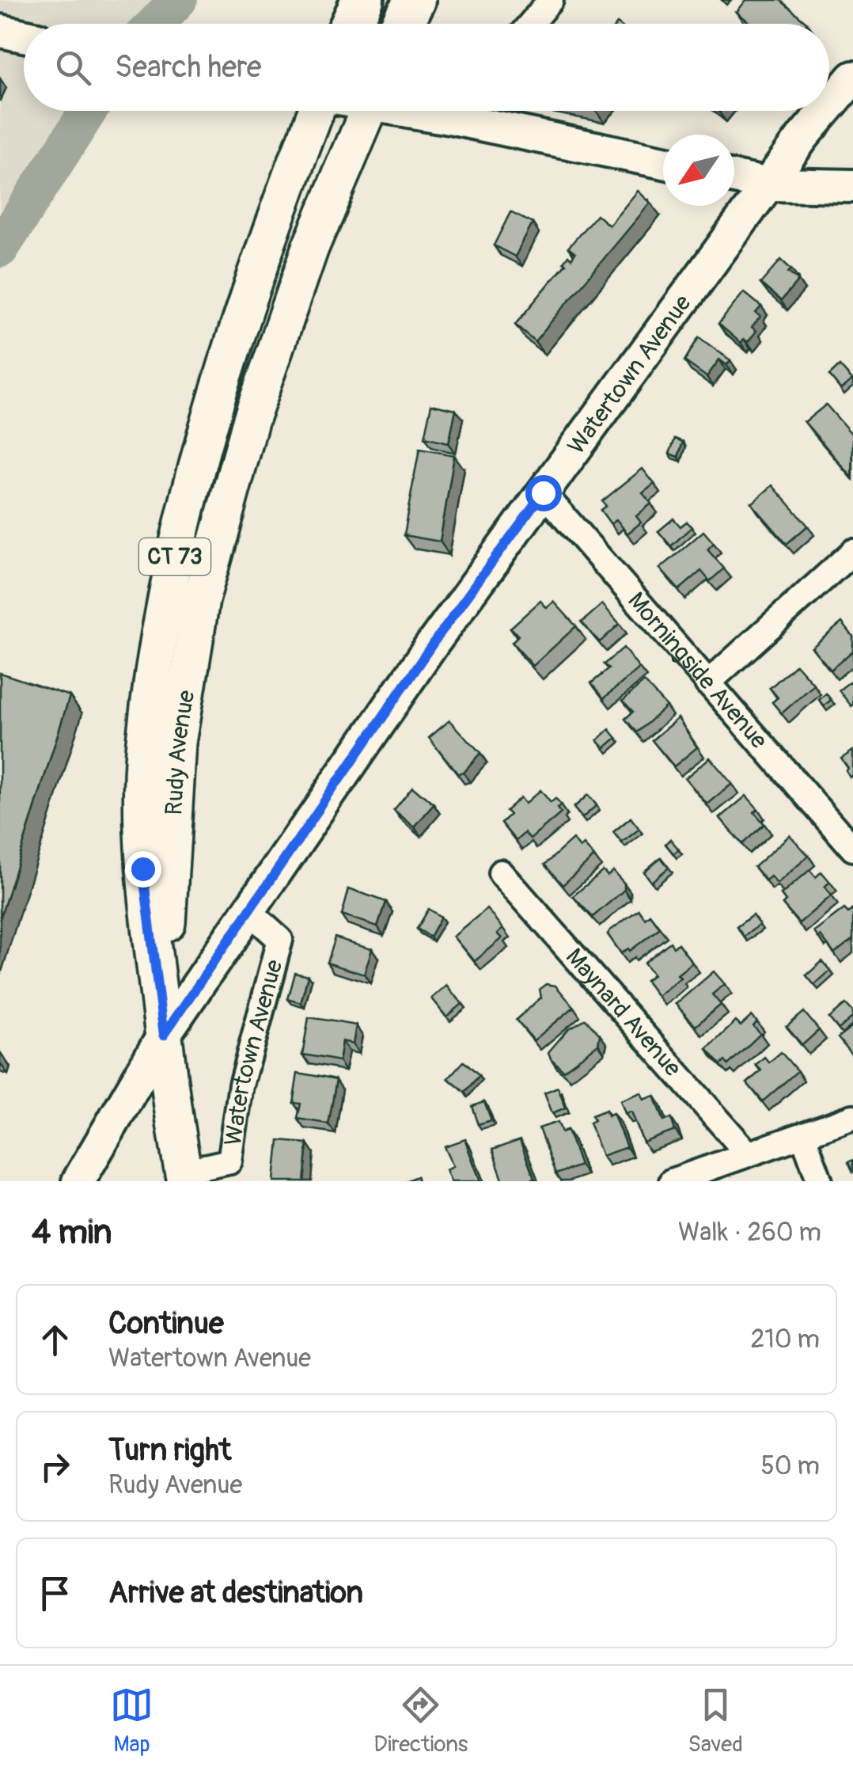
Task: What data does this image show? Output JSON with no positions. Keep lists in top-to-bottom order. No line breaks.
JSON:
{"streets":{"main road":["Watertown Avenue","CT 73","Rudy Avenue"],"street":["Morningside Avenue","Maynard Avenue"]},"crossings":[["Watertown Avenue","Morningside Avenue"],["Watertown Avenue","Rudy Avenue"]],"north":"bottom left","page":{"search":"Search here","heading":["4 min","Walk · 260 m"],"list":[["Continue","Watertown Avenue","210 m"],["Turn right","Rudy Avenue","50 m"],"Arrive at destination"],"nav":["Map","Directions","Saved"]}}
